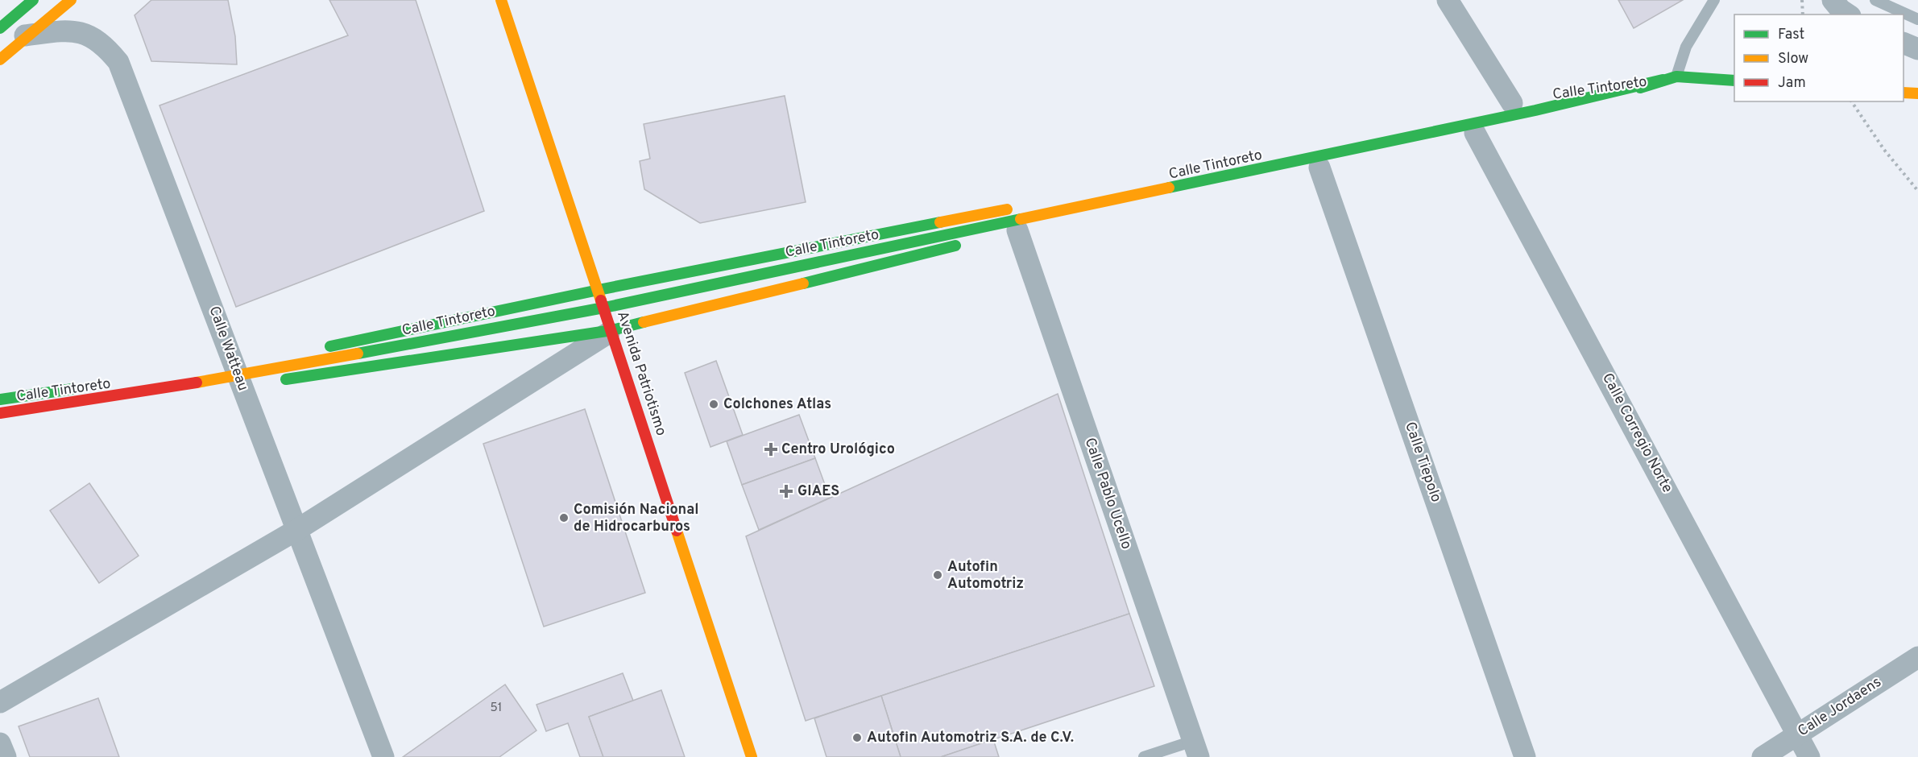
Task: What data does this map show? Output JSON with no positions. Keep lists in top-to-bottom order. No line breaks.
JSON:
{"streets":{"main road":["Calle Tintoreto","Avenida Patriotismo"],"street":["Calle Watteau","Calle Corregio Norte","Calle Tiepolo","Calle Pablo Ucello","Calle Jordaens"]},"crossings":[["Calle Tintoreto","Calle Watteau"],["Calle Tintoreto","Avenida Patriotismo"],["Calle Tintoreto","Calle Corregio Norte"],["Calle Tintoreto","Calle Tiepolo"],["Calle Tintoreto","Calle Pablo Ucello"],["Calle Corregio Norte","Calle Jordaens"]],"places":{"other":["Colchones Atlas","Comisión Nacional de Hidrocarburos","Autofin Automotriz","Autofin Automotriz S.A. de C.V."],"health":["Centro Urológico","GIAES"]},"house_numbers":["51"],"legend":["Fast","Slow","Jam"]}
